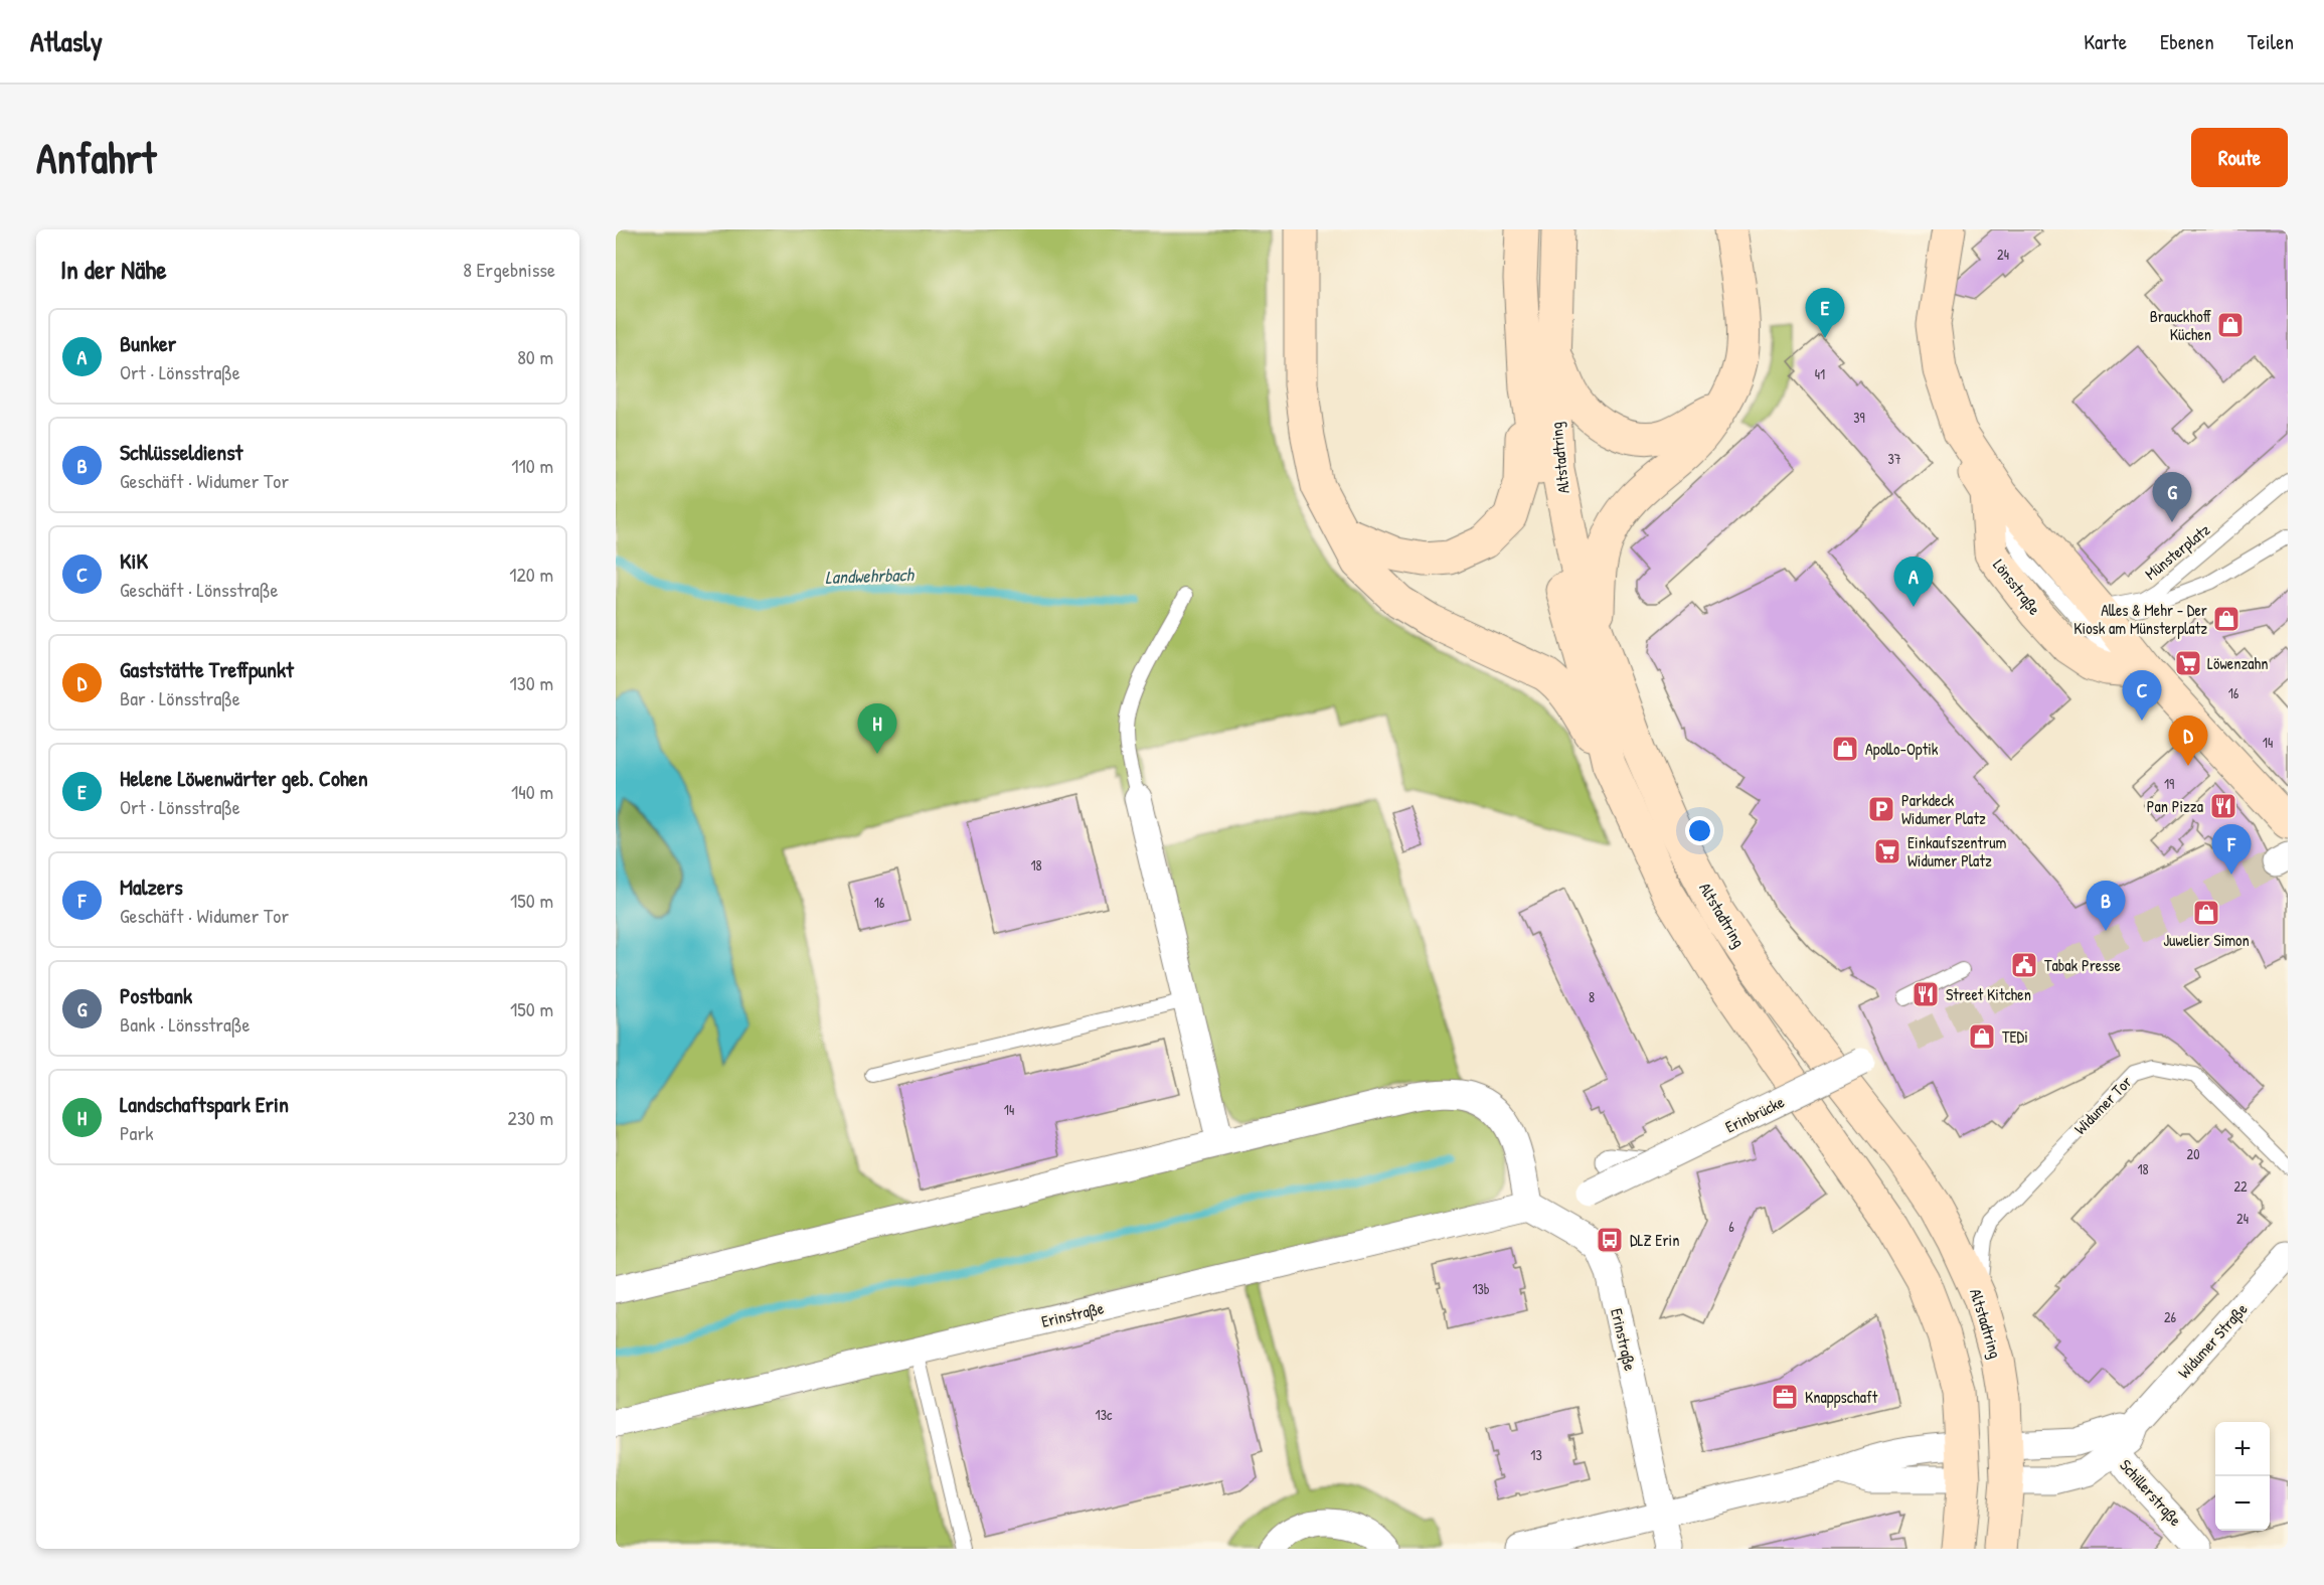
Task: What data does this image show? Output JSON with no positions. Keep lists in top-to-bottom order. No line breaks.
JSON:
{"streets":{"main road":["Altstadtring","Lönsstraße"],"street":["Erinbrücke","Erinstraße","Widumer Straße","Schillerstraße"],"lane":["Münsterplatz","Widumer Tor"]},"crossings":[["Altstadtring","Widumer Tor"],["Altstadtring","Widumer Straße"],["Münsterplatz","Lönsstraße"],["Widumer Straße","Schillerstraße"]],"water":["Landwehrbach"],"places":{"shop":["Brauckhoff Küchen","Alles & Mehr - Der Kiosk am Münsterplatz","Apollo-Optik","Juwelier Simon","TEDi"],"supermarket":["Löwenzahn","Einkaufszentrum Widumer Platz"],"restaurant":["Pan Pizza","Street Kitchen"],"parking":["Parkdeck Widumer Platz"],"public building":["Tabak Presse"],"bus stop":["DLZ Erin"],"office":["Knappschaft"]},"house_numbers":["24","41","39","37","16","14","19","18","16","8","14","20","18","22","24","6","13b","26","13c","13"],"page":{"header":"Atlasly","nav":["Karte","Ebenen","Teilen"],"buttons":"Route","title":"Anfahrt","heading":["In der Nähe","8 Ergebnisse"],"pins":["E","G","A","C","H","D","F","B"],"list":[{"mark":"A","name":"Bunker","note":"Ort · Lönsstraße","value":"80 m"},{"mark":"B","name":"Schlüsseldienst","note":"Geschäft · Widumer Tor","value":"110 m"},{"mark":"C","name":"KiK","note":"Geschäft · Lönsstraße","value":"120 m"},{"mark":"D","name":"Gaststätte Treffpunkt","note":"Bar · Lönsstraße","value":"130 m"},{"mark":"E","name":"Helene Löwenwärter geb. Cohen","note":"Ort · Lönsstraße","value":"140 m"},{"mark":"F","name":"Malzers","note":"Geschäft · Widumer Tor","value":"150 m"},{"mark":"G","name":"Postbank","note":"Bank · Lönsstraße","value":"150 m"},{"mark":"H","name":"Landschaftspark Erin","note":"Park","value":"230 m"}],"map_buttons":["+","−"]}}
